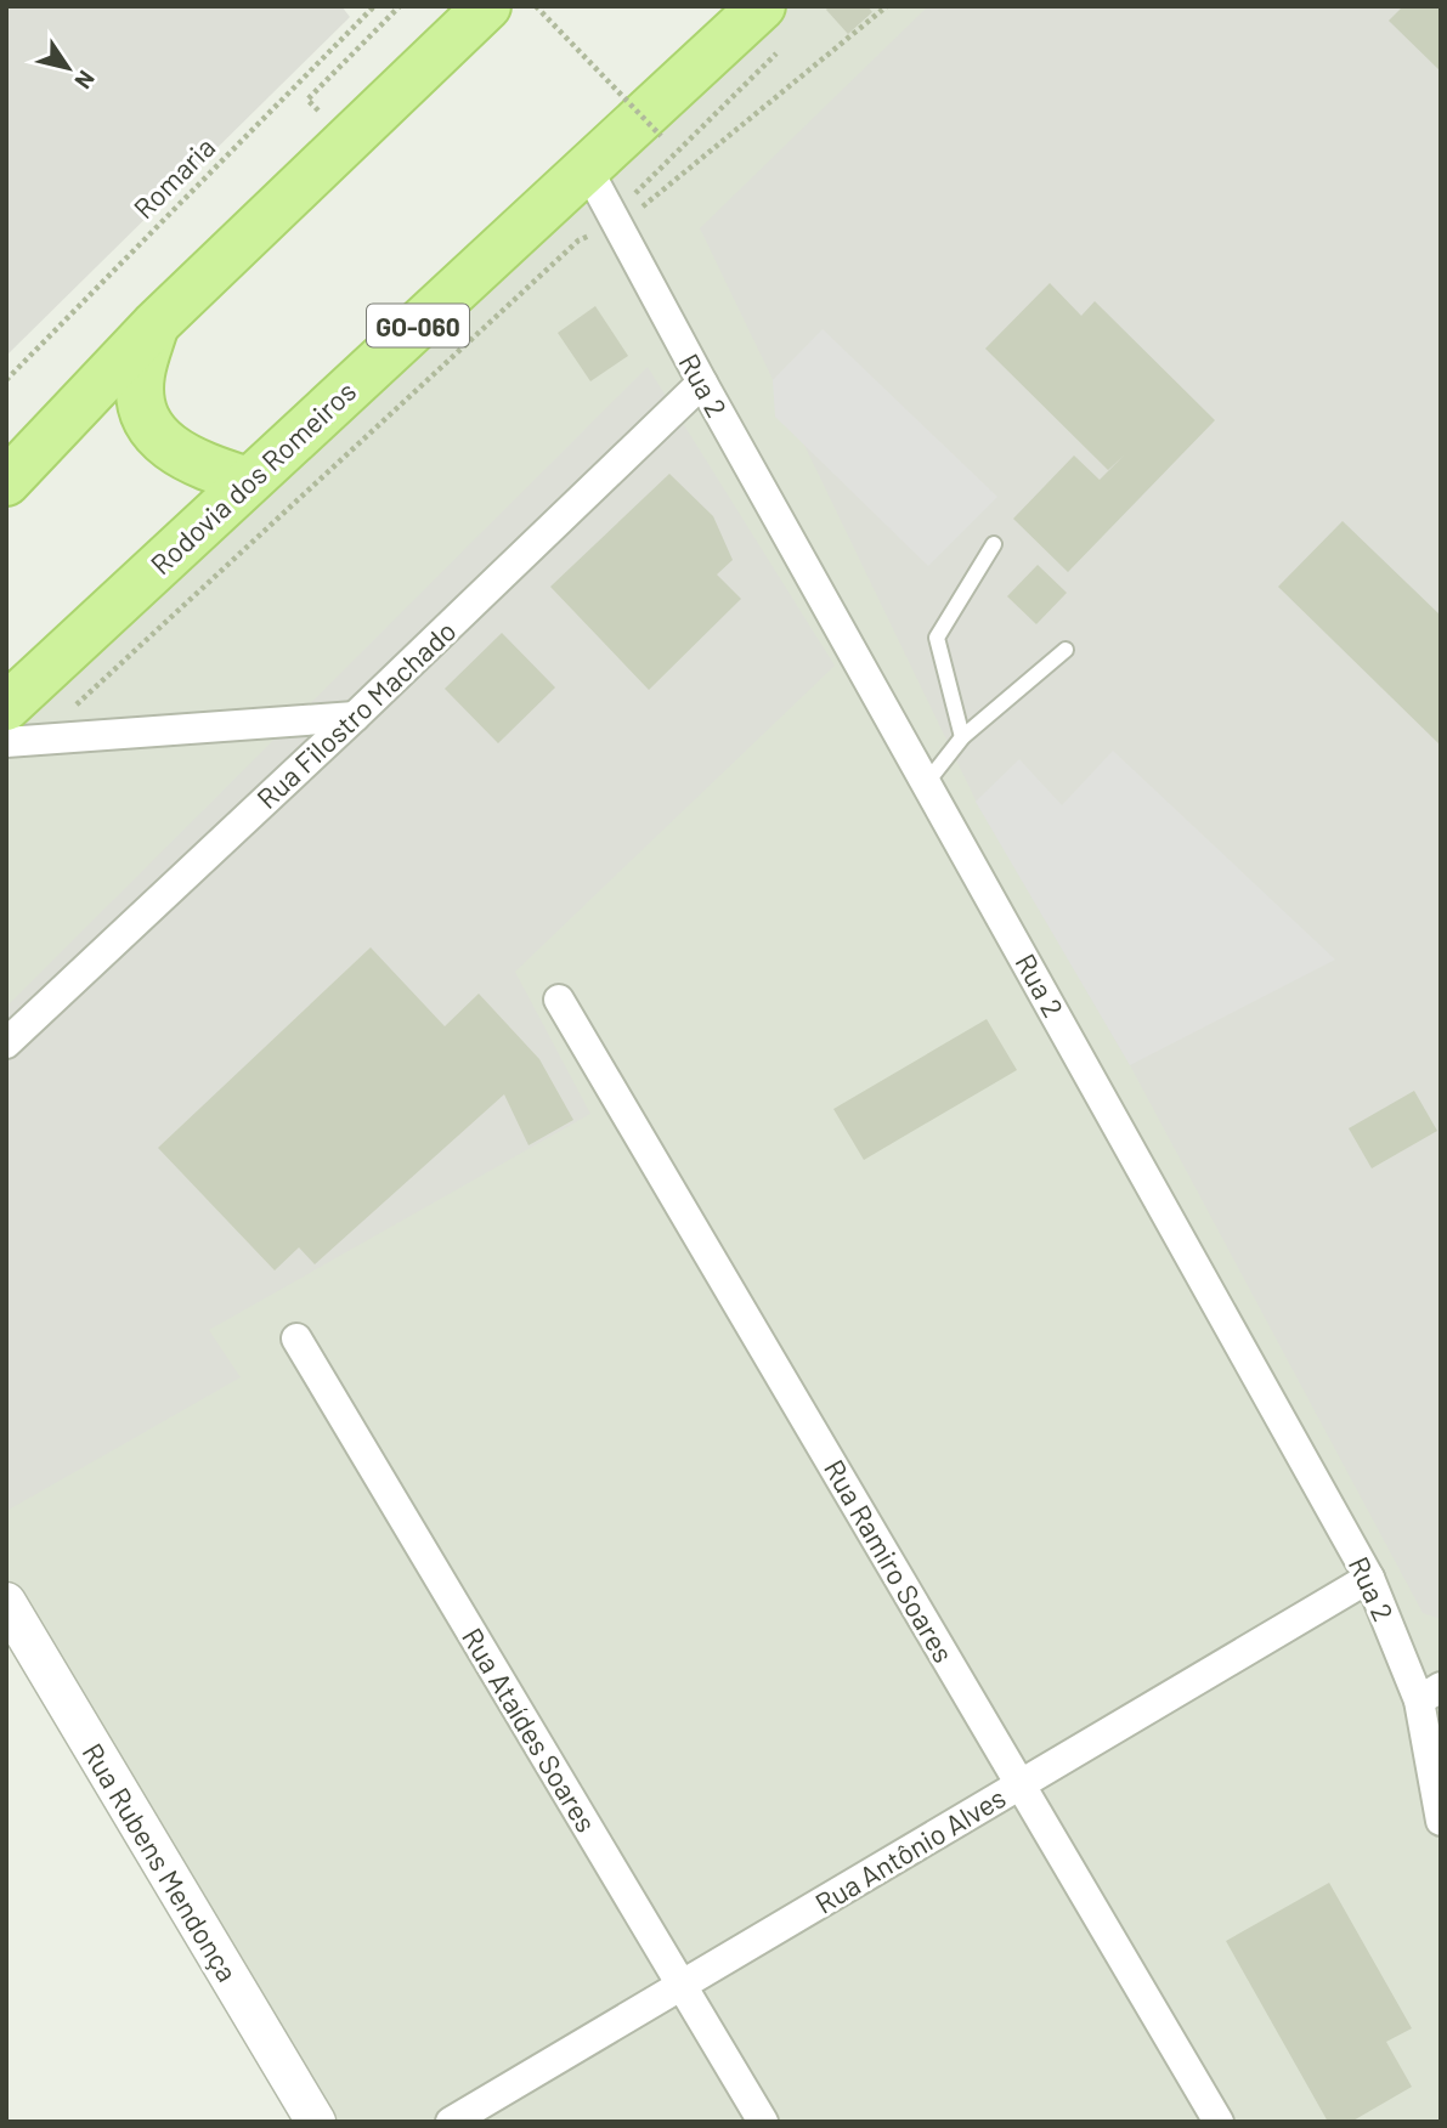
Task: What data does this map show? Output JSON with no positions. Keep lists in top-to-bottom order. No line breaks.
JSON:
{"streets":{"main road":["GO-060","Rodovia dos Romeiros"],"street":["Rua 2","Rua Filostro Machado","Rua Ramiro Soares","Rua Ataídes Soares","Rua Antônio Alves","Rua Rubens Mendonça"],"path":["Romaria"]},"crossings":[["Rua 2","Rodovia dos Romeiros"],["Rua 2","Rua Filostro Machado"],["Rua 2","Rua Antônio Alves"],["Rua Ramiro Soares","Rua Antônio Alves"],["Rua Ataídes Soares","Rua Antônio Alves"]],"north":"bottom right"}
